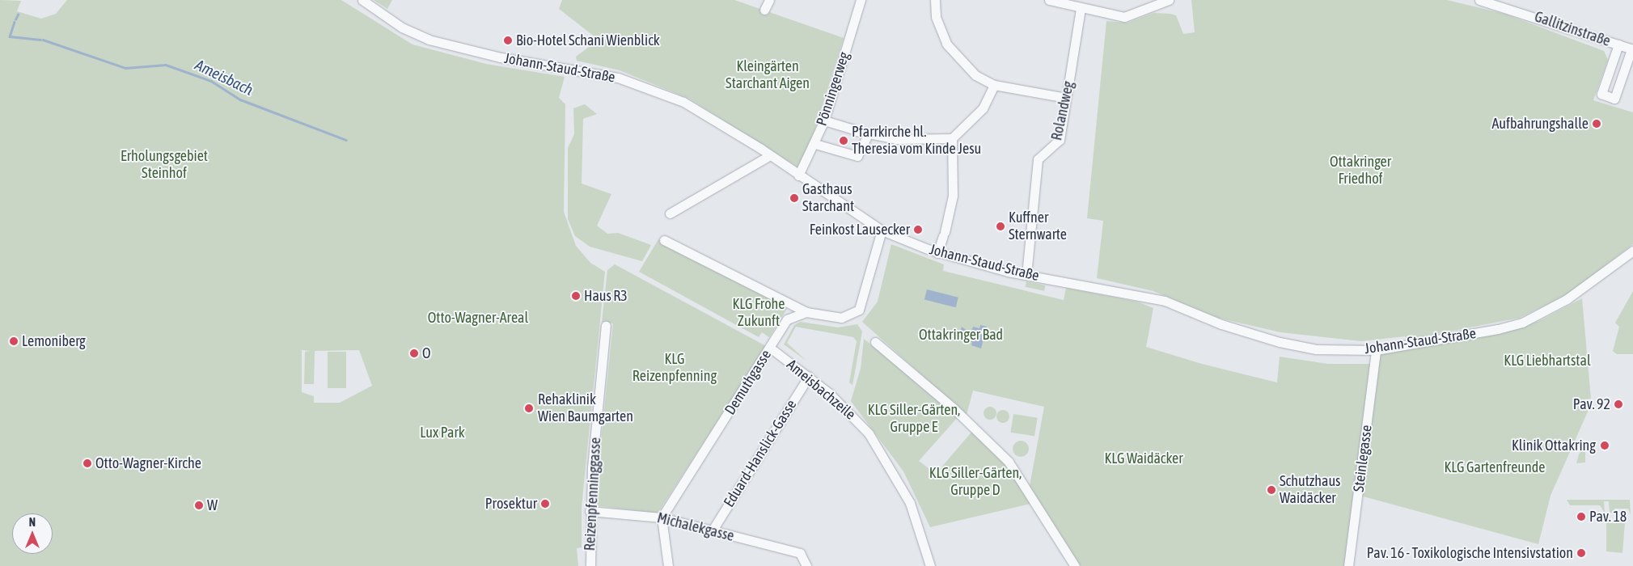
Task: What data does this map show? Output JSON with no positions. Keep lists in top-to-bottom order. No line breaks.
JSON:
{"streets":{"street":["Gallitzinstraße","Johann-Staud-Straße","Pönningerweg","Rolandweg","Demuthgasse","Ameisbachzeile","Eduard-Hanslick-Gasse","Steinlegasse","Reizenpfenninggasse","Michalekgasse"]},"crossings":[["Johann-Staud-Straße","Pönningerweg"],["Johann-Staud-Straße","Rolandweg"],["Johann-Staud-Straße","Demuthgasse"],["Johann-Staud-Straße","Steinlegasse"],["Demuthgasse","Ameisbachzeile"],["Demuthgasse","Michalekgasse"],["Ameisbachzeile","Eduard-Hanslick-Gasse"],["Eduard-Hanslick-Gasse","Michalekgasse"],["Reizenpfenninggasse","Michalekgasse"]],"water":["Ameisbach"],"parks":["Kleingärten Starchant Aigen","Erholungsgebiet Steinhof","Ottakringer Friedhof","KLG Frohe Zukunft","Otto-Wagner-Areal","Ottakringer Bad","KLG Reizenpfenning","KLG Liebhartstal","KLG Siller-Gärten, Gruppe E","Lux Park","KLG Waidäcker","KLG Gartenfreunde","KLG Siller-Gärten, Gruppe D"],"places":["Bio-Hotel Schani Wienblick","Aufbahrungshalle","Pfarrkirche hl. Theresia vom Kinde Jesu","Gasthaus Starchant","Kuffner Sternwarte","Feinkost Lausecker","Haus R3","Lemoniberg","O","Pav. 92","Rehaklinik Wien Baumgarten","Klinik Ottakring","Otto-Wagner-Kirche","Schutzhaus Waidäcker","Prosektur","W","Pav. 18","Pav. 16 - Toxikologische Intensivstation"],"north":"top"}
